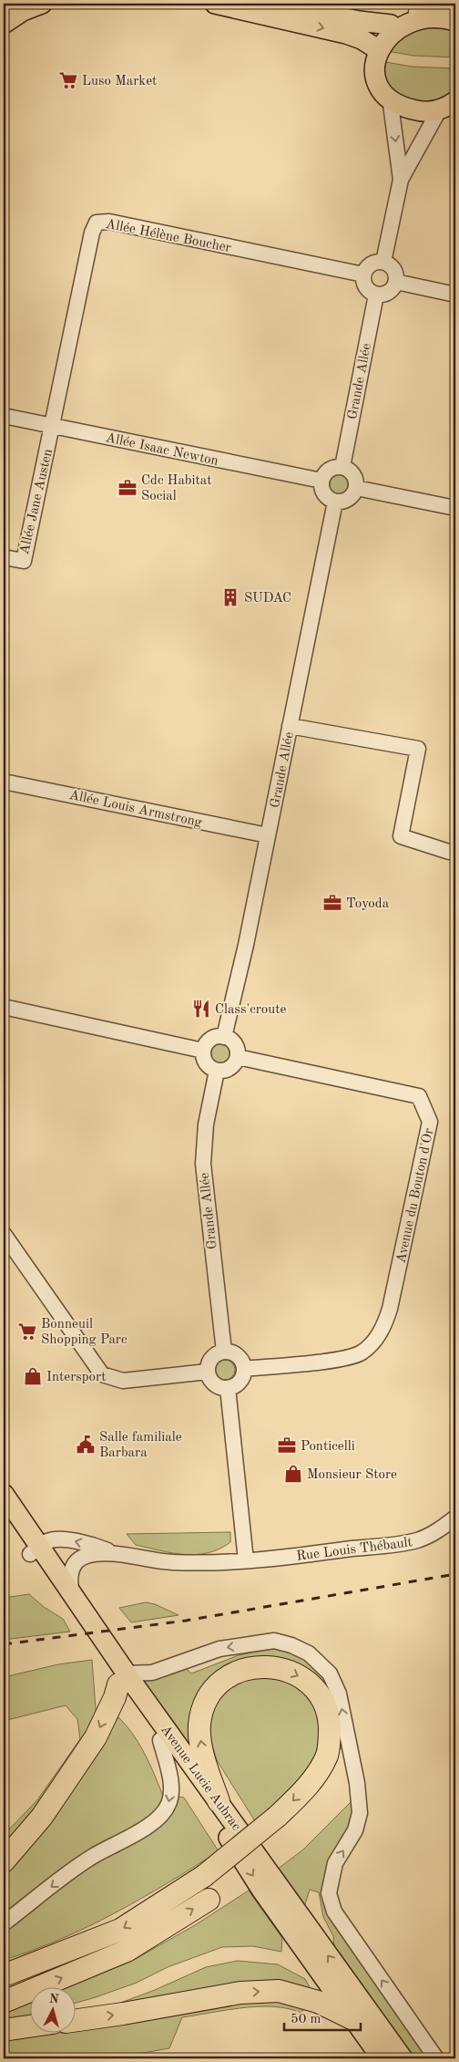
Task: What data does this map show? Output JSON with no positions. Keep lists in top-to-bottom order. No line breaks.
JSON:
{"streets":{"main road":["Avenue Lucie Aubrac"],"street":["Allée Hélène Boucher","Grande Allée","Allée Isaac Newton","Allée Jane Austen","Allée Louis Armstrong","Avenue du Bouton d'Or","Rue Louis Thébault"]},"crossings":[["Allée Hélène Boucher","Grande Allée"],["Allée Hélène Boucher","Allée Isaac Newton"],["Allée Hélène Boucher","Allée Jane Austen"],["Grande Allée","Allée Isaac Newton"],["Grande Allée","Allée Louis Armstrong"],["Grande Allée","Avenue du Bouton d'Or"],["Allée Isaac Newton","Allée Jane Austen"]],"places":{"supermarket":["Luso Market","Bonneuil Shopping Parc"],"office":["Cdc Habitat Social","Toyoda","Ponticelli"],"building":["SUDAC"],"restaurant":["Class'croute"],"shop":["Intersport","Monsieur Store"],"public building":["Salle familiale Barbara"]},"scale_bar":"50 m","north":"top"}
